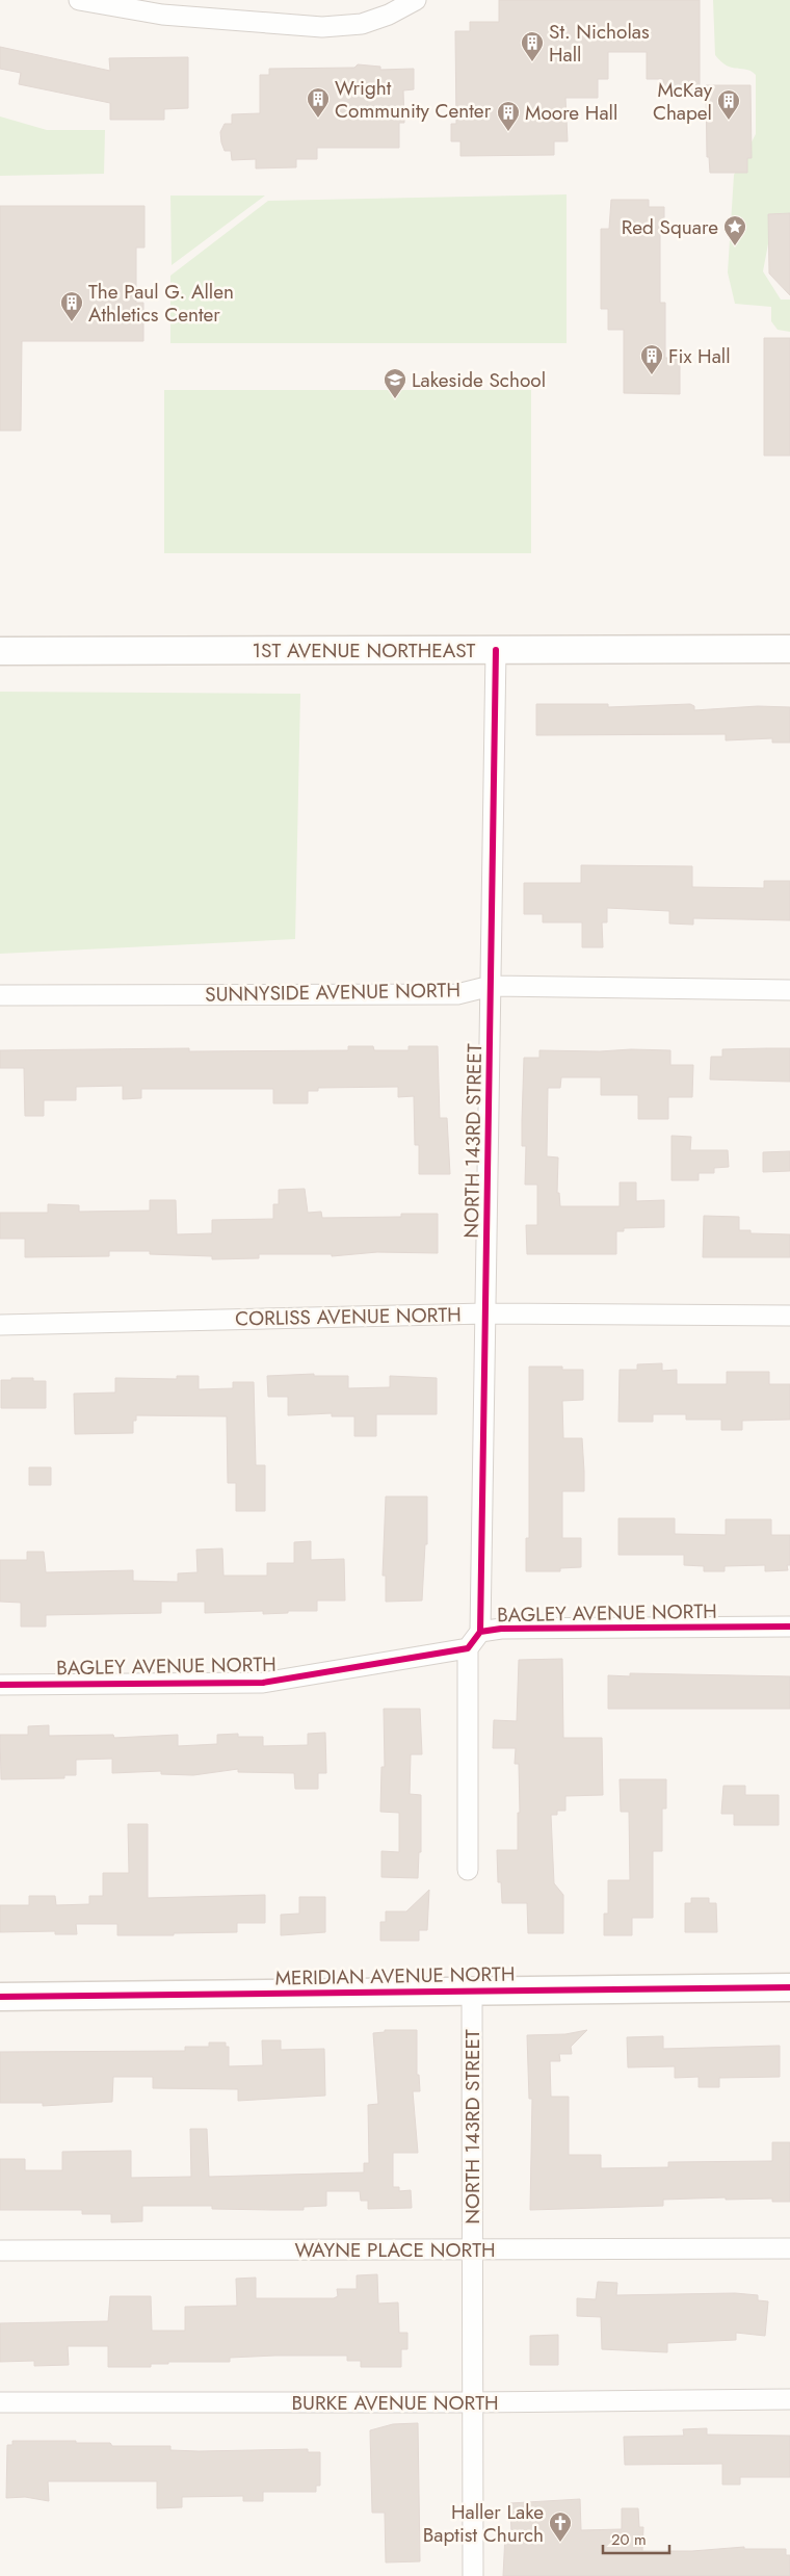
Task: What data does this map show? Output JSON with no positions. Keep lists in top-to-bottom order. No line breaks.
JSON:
{"streets":{"street":["1ST AVENUE NORTHEAST","SUNNYSIDE AVENUE NORTH","NORTH 143RD STREET","CORLISS AVENUE NORTH","BAGLEY AVENUE NORTH","MERIDIAN AVENUE NORTH","WAYNE PLACE NORTH","BURKE AVENUE NORTH"]},"crossings":[["1ST AVENUE NORTHEAST","NORTH 143RD STREET"],["SUNNYSIDE AVENUE NORTH","NORTH 143RD STREET"],["NORTH 143RD STREET","CORLISS AVENUE NORTH"],["NORTH 143RD STREET","BAGLEY AVENUE NORTH"],["NORTH 143RD STREET","MERIDIAN AVENUE NORTH"],["NORTH 143RD STREET","WAYNE PLACE NORTH"],["NORTH 143RD STREET","BURKE AVENUE NORTH"]],"places":{"building":["St. Nicholas Hall","Wright Community Center","McKay Chapel","Moore Hall","The Paul G. Allen Athletics Center","Fix Hall"],"place":["Red Square"],"school or university":["Lakeside School"],"church":["Haller Lake Baptist Church"]},"scale_bar":"20 m"}
